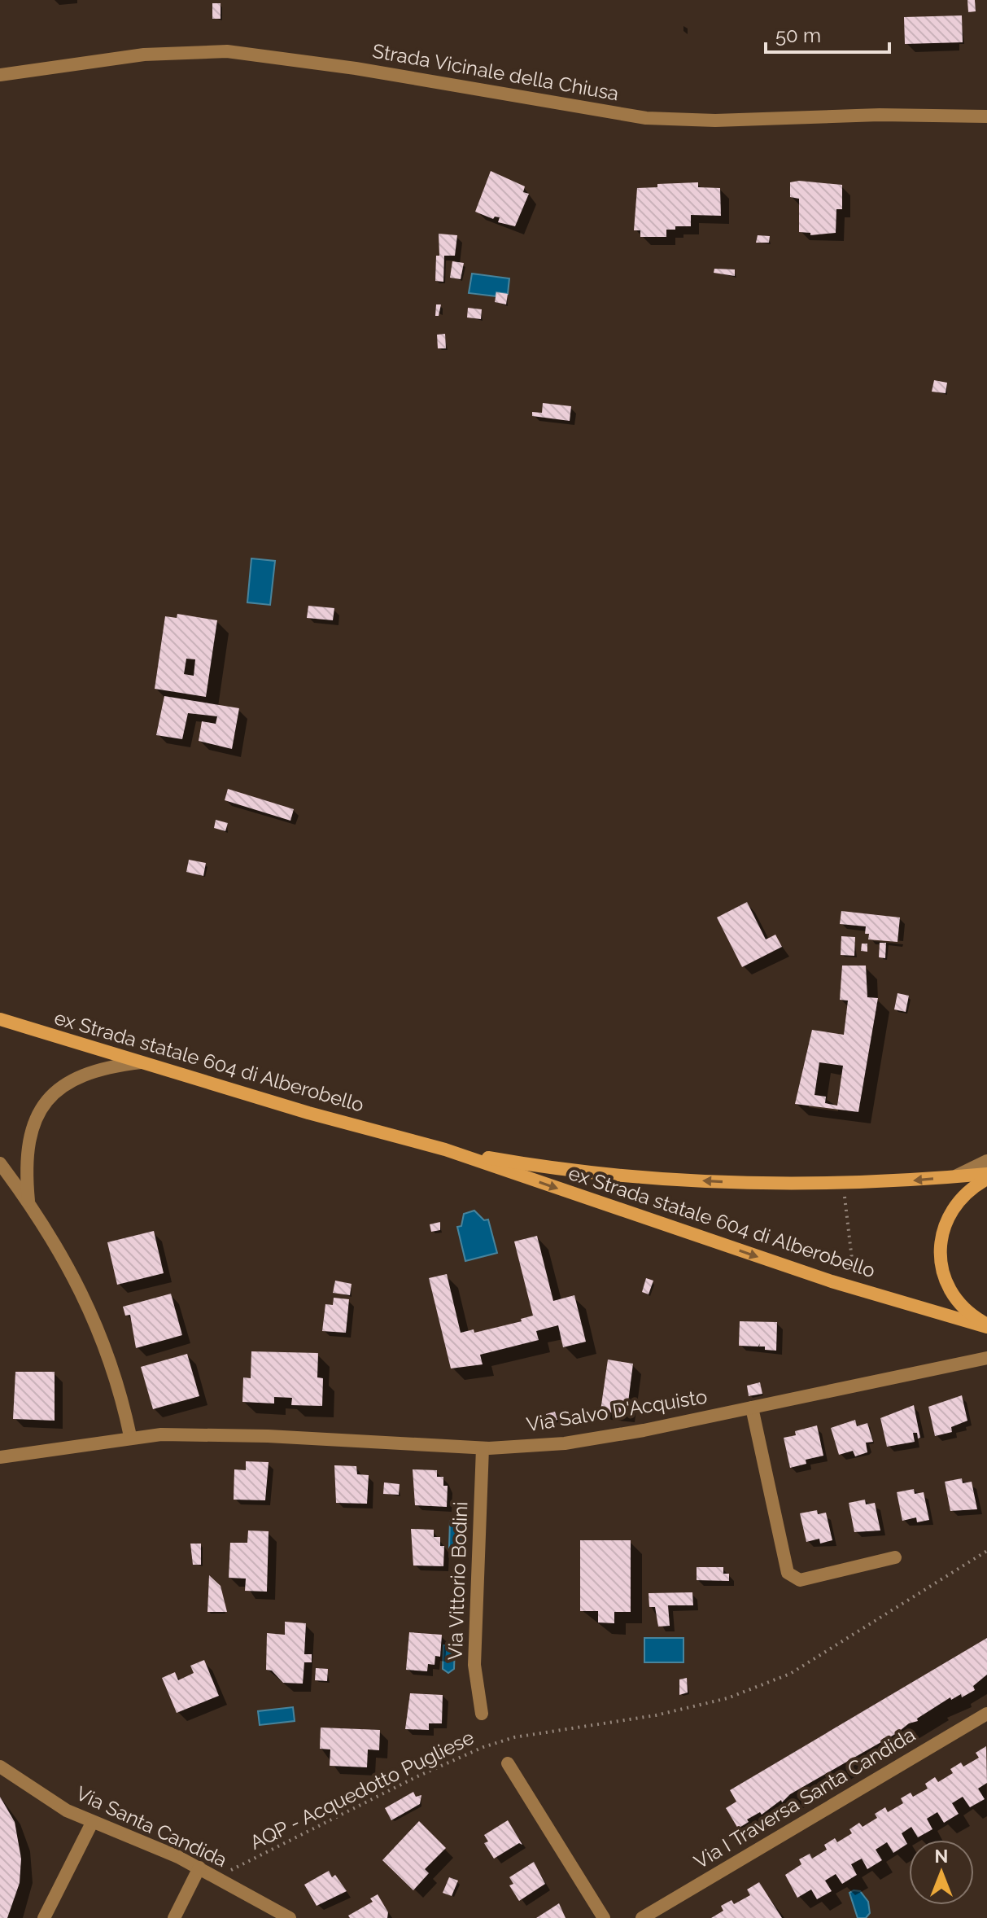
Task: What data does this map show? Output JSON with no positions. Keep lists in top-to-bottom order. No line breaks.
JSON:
{"streets":{"main road":["ex Strada statale 604 di Alberobello"],"street":["Strada Vicinale della Chiusa","Via Salvo D'Acquisto","Via Vittorio Bodini","Via I Traversa Santa Candida","Via Santa Candida"],"path":["AQP - Acquedotto Pugliese"]},"crossings":[["Via Salvo D'Acquisto","Via Vittorio Bodini"],["AQP - Acquedotto Pugliese","Via Santa Candida"]],"scale_bar":"50 m","north":"top"}
